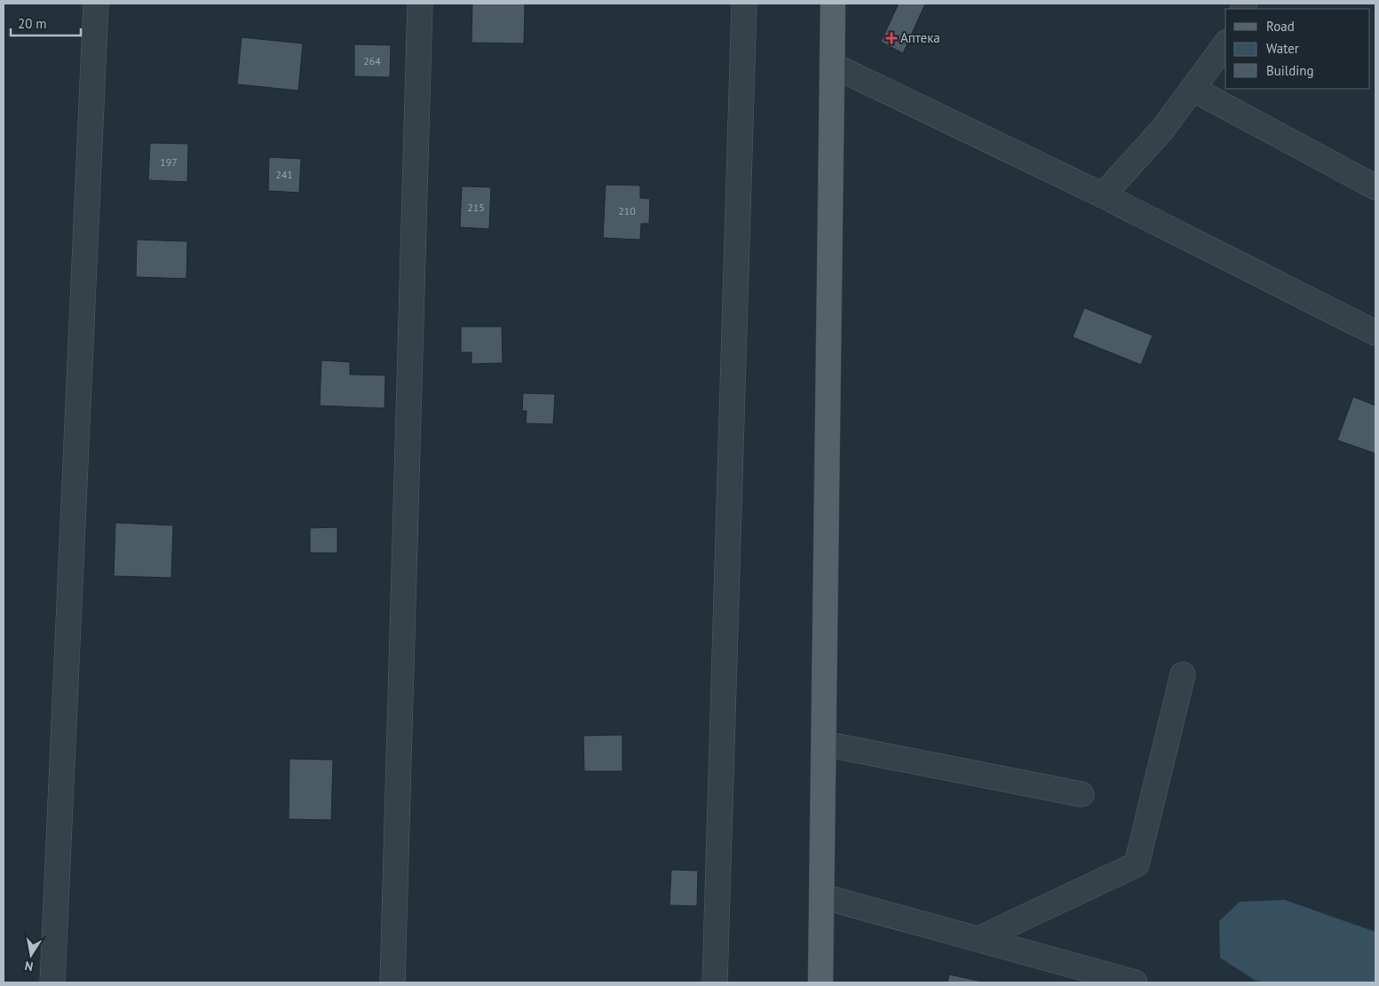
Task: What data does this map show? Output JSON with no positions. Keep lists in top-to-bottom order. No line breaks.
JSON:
{"places":{"health":["Аптека"]},"house_numbers":["264","197","241","215","210"],"legend":["Road","Water","Building"],"scale_bar":"20 m","north":"bottom"}
